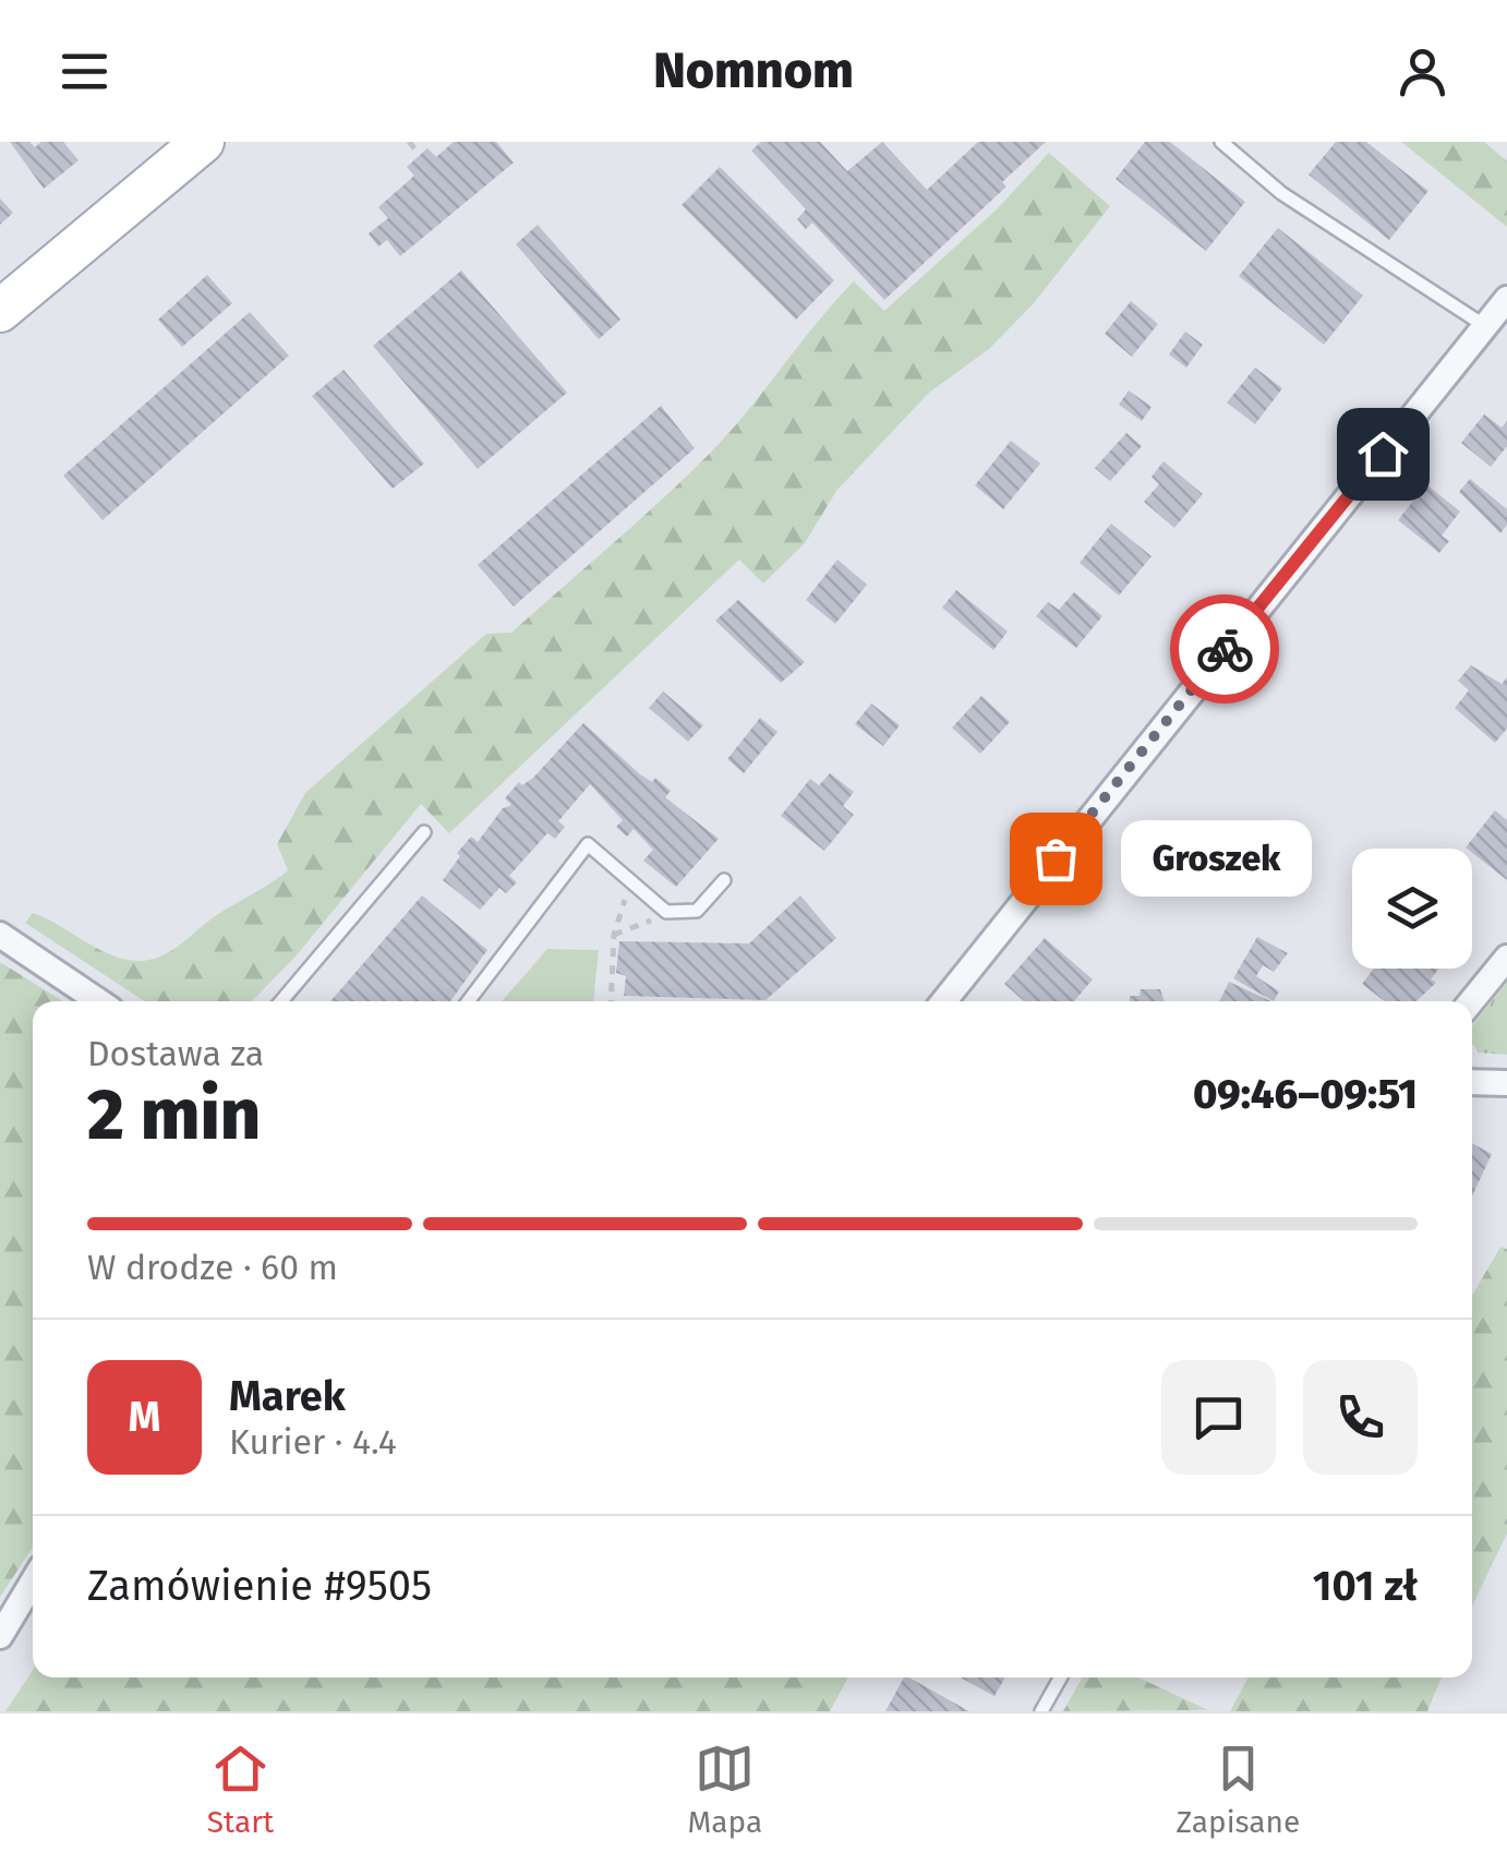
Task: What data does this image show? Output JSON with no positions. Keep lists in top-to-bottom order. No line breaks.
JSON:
{"places":["Groszek"],"page":{"header":"Nomnom","bubble":"Groszek","heading":["2 min","Dostawa za","09:46–09:51"],"panel":["Marek","Kurier · 4.4","Zamówienie #9505","101 zł"],"bar":"W drodze · 60 m","round":"M","tabs":["Start","Mapa","Zapisane"]}}
